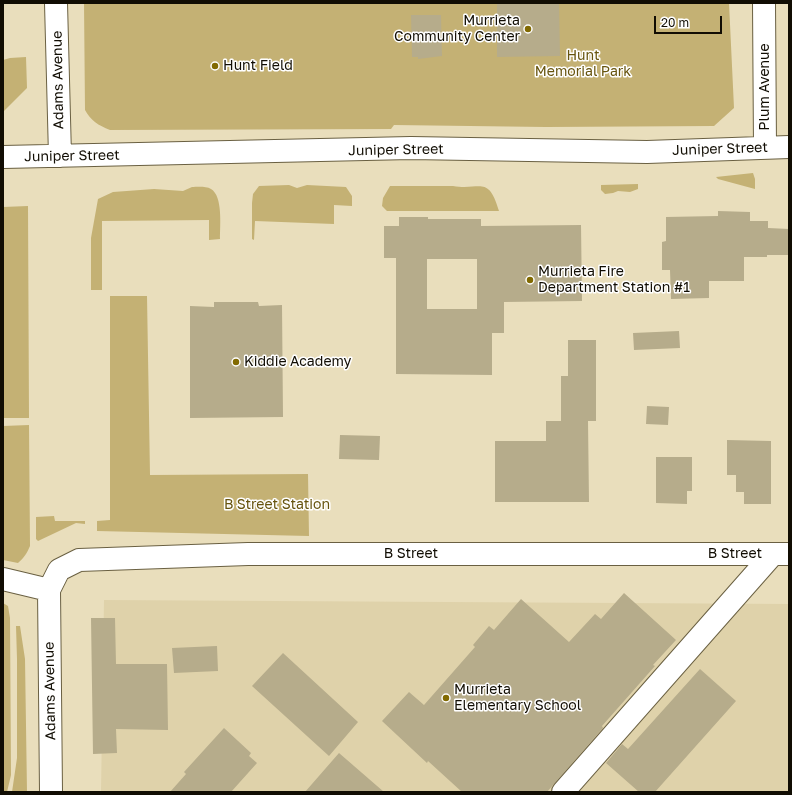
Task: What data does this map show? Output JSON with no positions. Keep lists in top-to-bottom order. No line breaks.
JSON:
{"streets":{"street":["Adams Avenue","Plum Avenue","Juniper Street","B Street"]},"crossings":[["Adams Avenue","Juniper Street"],["Adams Avenue","B Street"],["Plum Avenue","Juniper Street"]],"parks":["Hunt Memorial Park","B Street Station"],"places":["Murrieta Community Center","Hunt Field","Murrieta Fire Department Station #1","Kiddie Academy","Murrieta Elementary School"],"scale_bar":"20 m"}
